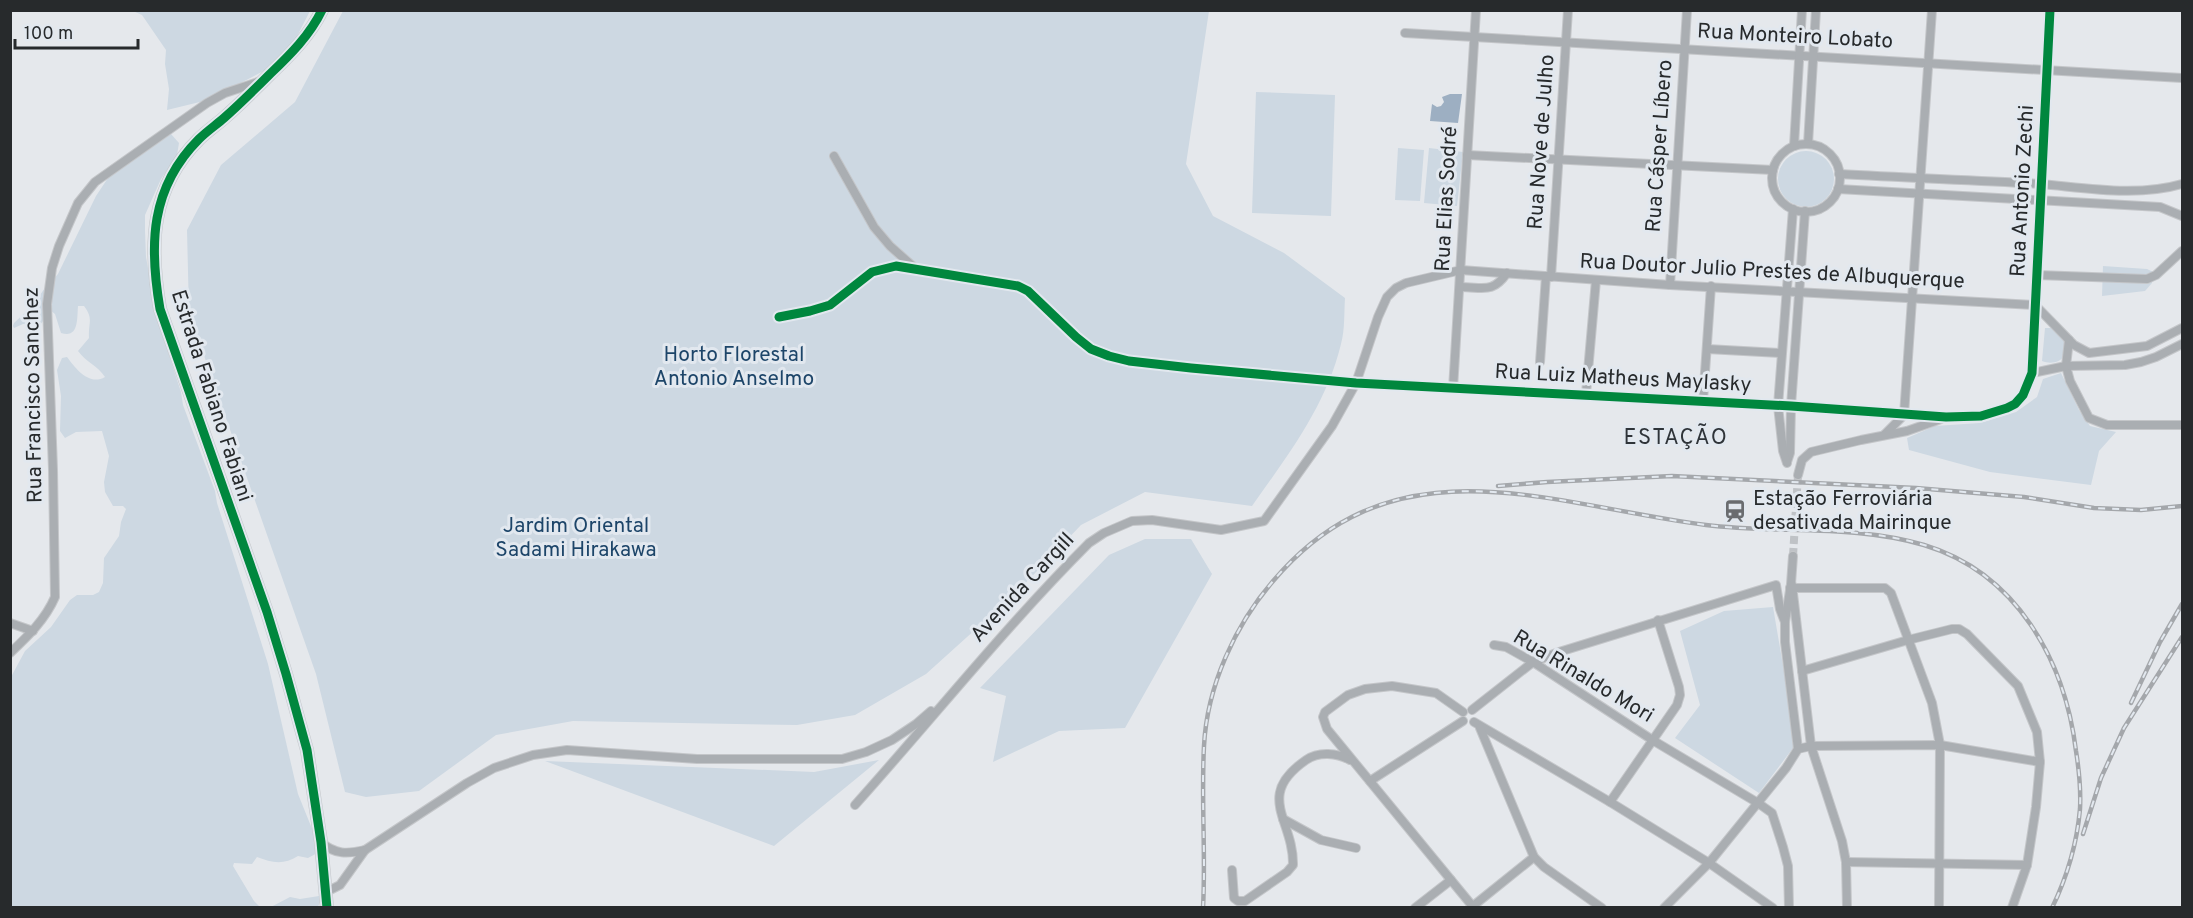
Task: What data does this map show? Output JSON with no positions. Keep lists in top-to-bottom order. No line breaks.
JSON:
{"streets":{"street":["Rua Monteiro Lobato","Rua Nove de Julho","Rua Cásper Líbero","Rua Antonio Zechi","Rua Elias Sodré","Rua Doutor Julio Prestes de Albuquerque","Rua Luiz Matheus Maylasky","Rua Francisco Sanchez","Estrada Fabiano Fabiani","Avenida Cargill","Rua Rinaldo Mori"]},"crossings":[["Rua Monteiro Lobato","Rua Nove de Julho"],["Rua Monteiro Lobato","Rua Cásper Líbero"],["Rua Monteiro Lobato","Rua Antonio Zechi"],["Rua Monteiro Lobato","Rua Elias Sodré"],["Rua Nove de Julho","Rua Doutor Julio Prestes de Albuquerque"],["Rua Cásper Líbero","Rua Doutor Julio Prestes de Albuquerque"],["Rua Antonio Zechi","Rua Doutor Julio Prestes de Albuquerque"],["Rua Antonio Zechi","Rua Luiz Matheus Maylasky"],["Rua Elias Sodré","Rua Doutor Julio Prestes de Albuquerque"],["Rua Elias Sodré","Rua Luiz Matheus Maylasky"],["Rua Elias Sodré","Avenida Cargill"],["Rua Doutor Julio Prestes de Albuquerque","Avenida Cargill"],["Rua Luiz Matheus Maylasky","Avenida Cargill"],["Rua Francisco Sanchez","Estrada Fabiano Fabiani"]],"districts":["ESTAÇÃO"],"parks":["Horto Florestal Antonio Anselmo","Jardim Oriental Sadami Hirakawa"],"places":{"station":["Estação Ferroviária desativada Mairinque"]},"scale_bar":"100 m"}
